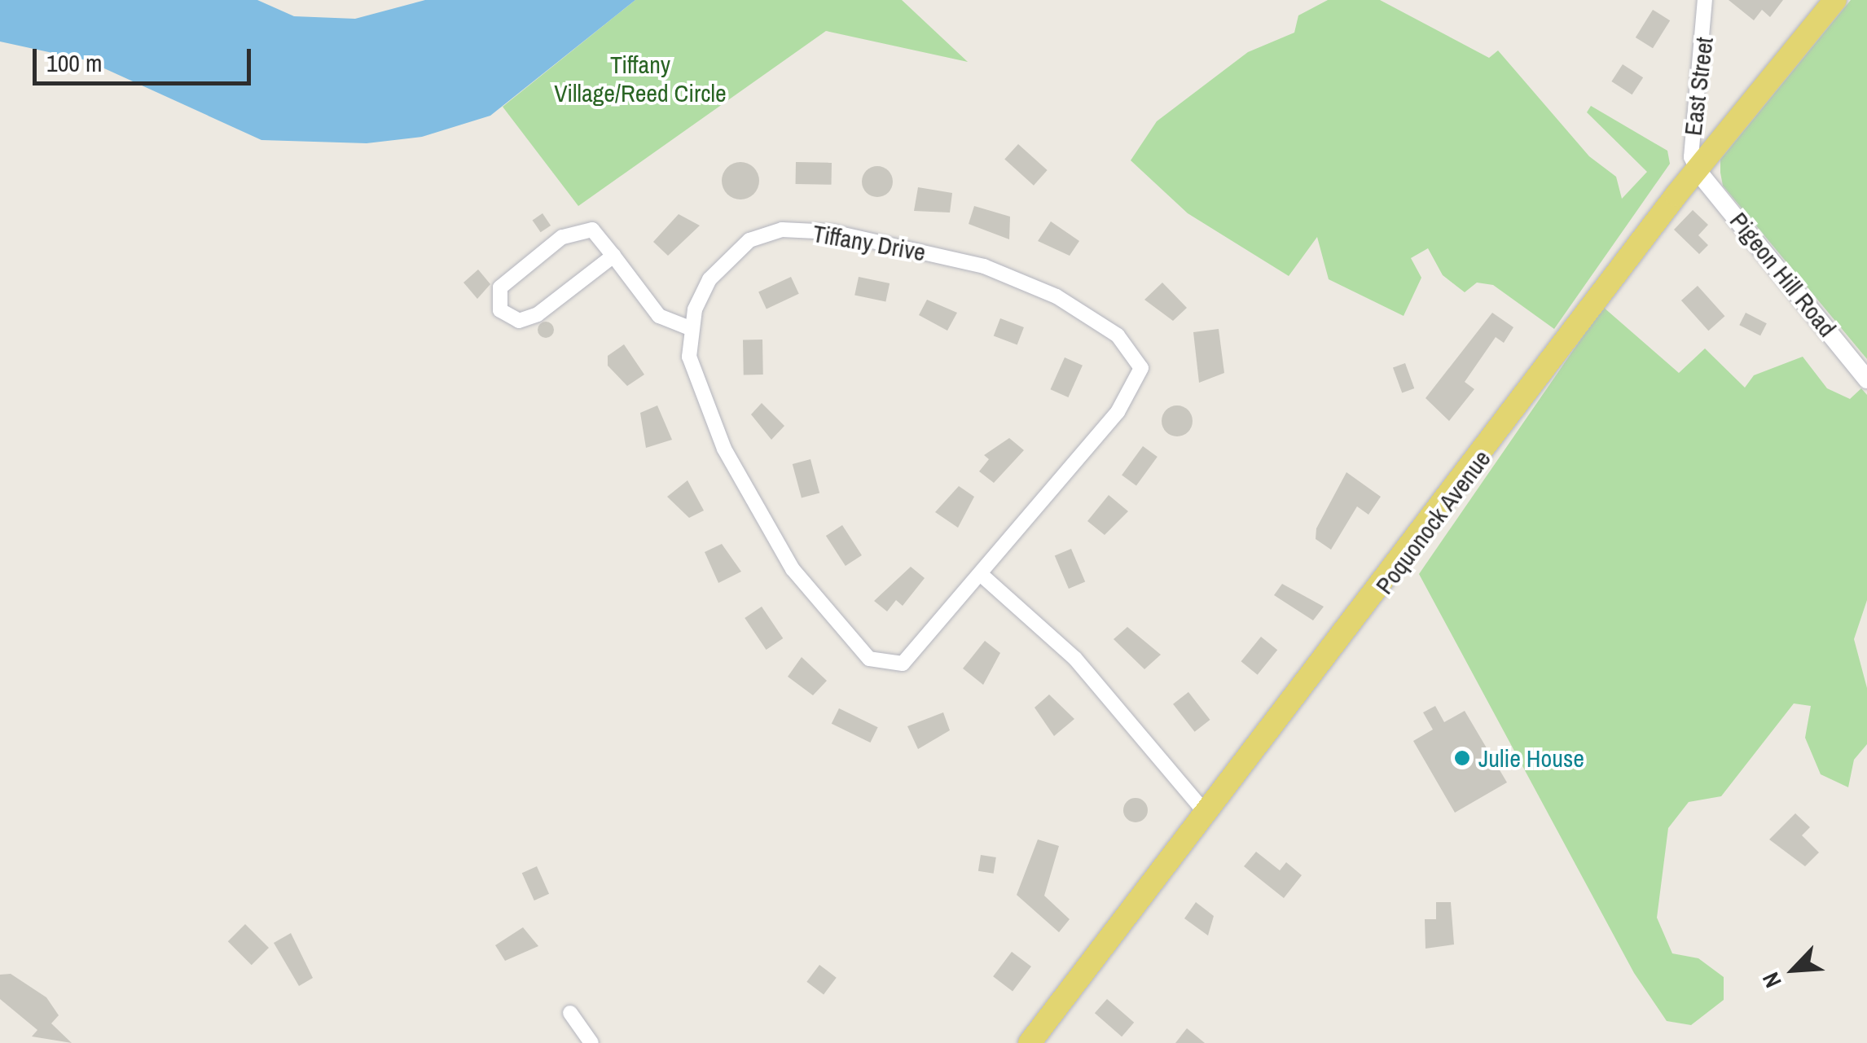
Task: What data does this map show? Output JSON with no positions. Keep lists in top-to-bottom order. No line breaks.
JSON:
{"streets":{"main road":["Poquonock Avenue"],"street":["East Street","Tiffany Drive","Pigeon Hill Road"]},"crossings":[["East Street","Pigeon Hill Road"],["East Street","Poquonock Avenue"],["Pigeon Hill Road","Poquonock Avenue"]],"parks":["Tiffany Village/Reed Circle"],"places":["Julie House"],"scale_bar":"100 m","north":"bottom left"}
